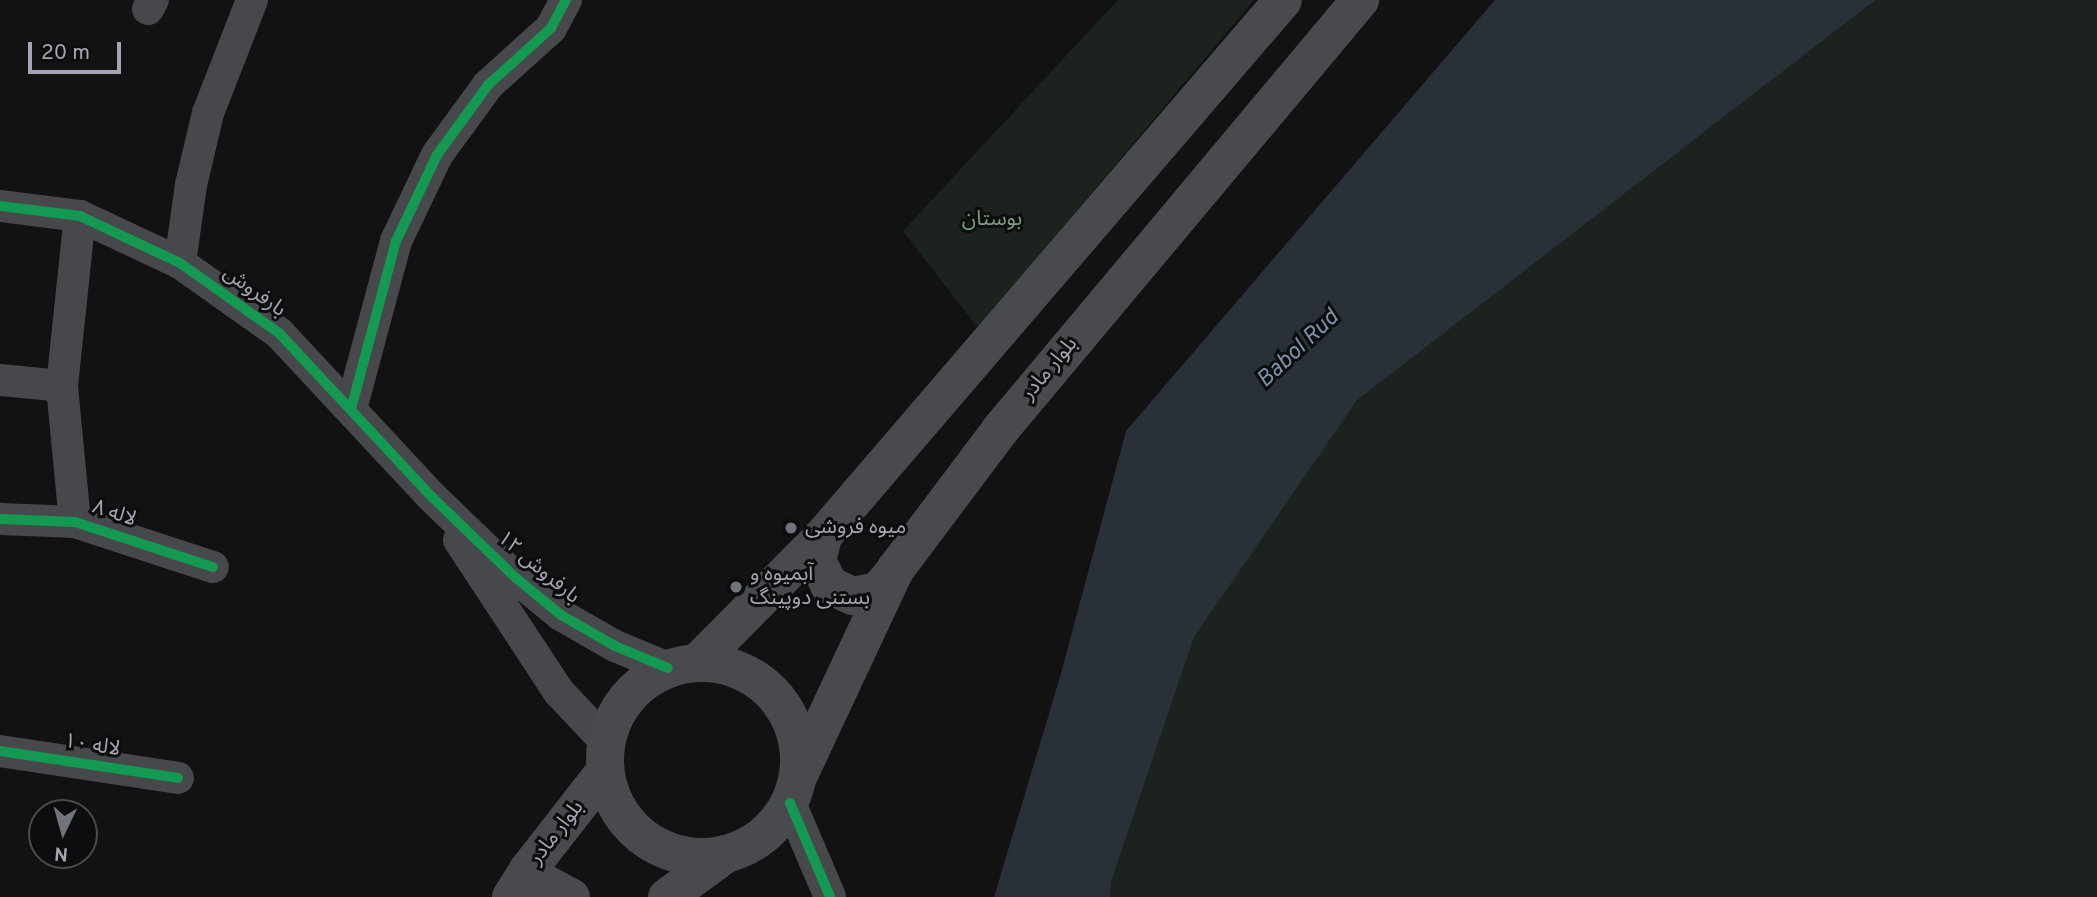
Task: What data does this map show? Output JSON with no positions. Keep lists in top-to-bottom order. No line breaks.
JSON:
{"streets":{"main road":["بلوار مادر"],"street":["بارفروش","لاله ۸","بارفروش ۱۲","لاله ۱۰"]},"crossings":[["بارفروش","بارفروش ۱۲"],["بلوار مادر","بارفروش ۱۲"]],"water":["Babol Rud"],"parks":["بوستان"],"places":["میوه فروشی","آبمیوه و بستنی دوپینگ"],"scale_bar":"20 m","north":"bottom"}
